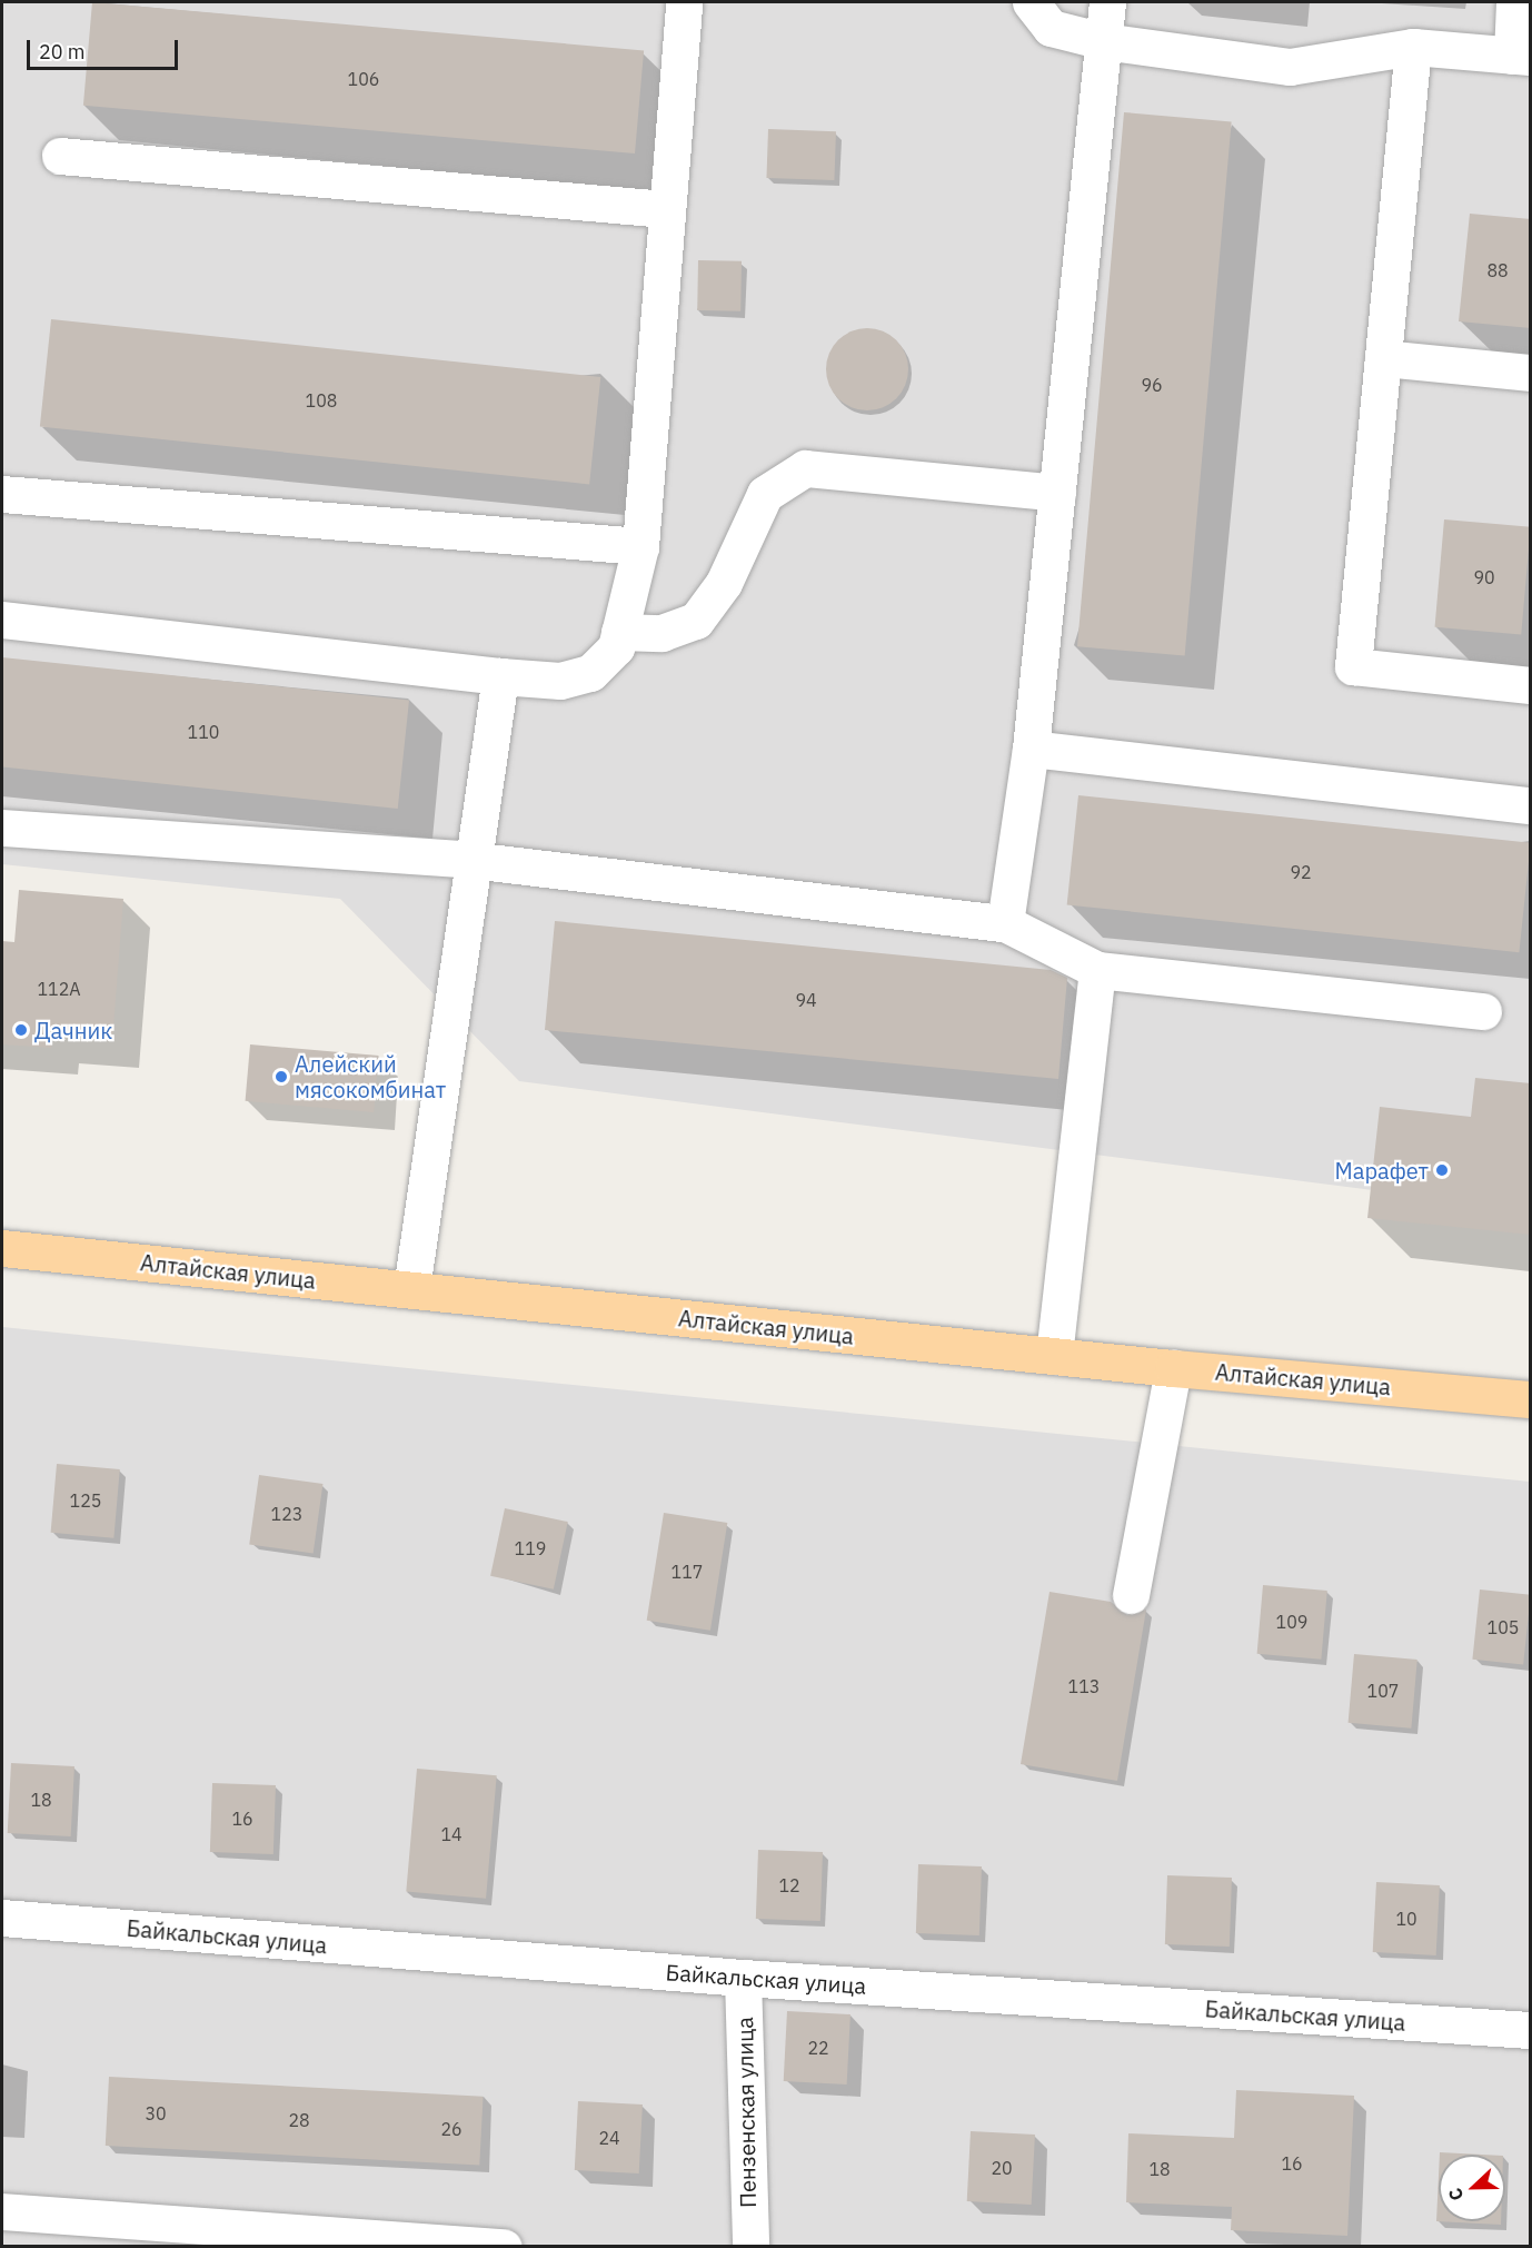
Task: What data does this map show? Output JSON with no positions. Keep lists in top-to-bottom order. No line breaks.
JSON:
{"streets":{"main road":["Алтайская улица"],"street":["Байкальская улица","Пензенская улица"]},"crossings":[["Байкальская улица","Пензенская улица"]],"places":["Дачник","Алейский мясокомбинат","Марафет"],"house_numbers":["106","88","96","108","90","110","92","112А","94","125","123","119","117","109","105","113","107","18","16","14","12","10","22","30","28","26","24","16","20","18"],"scale_bar":"20 m","north":"left"}
